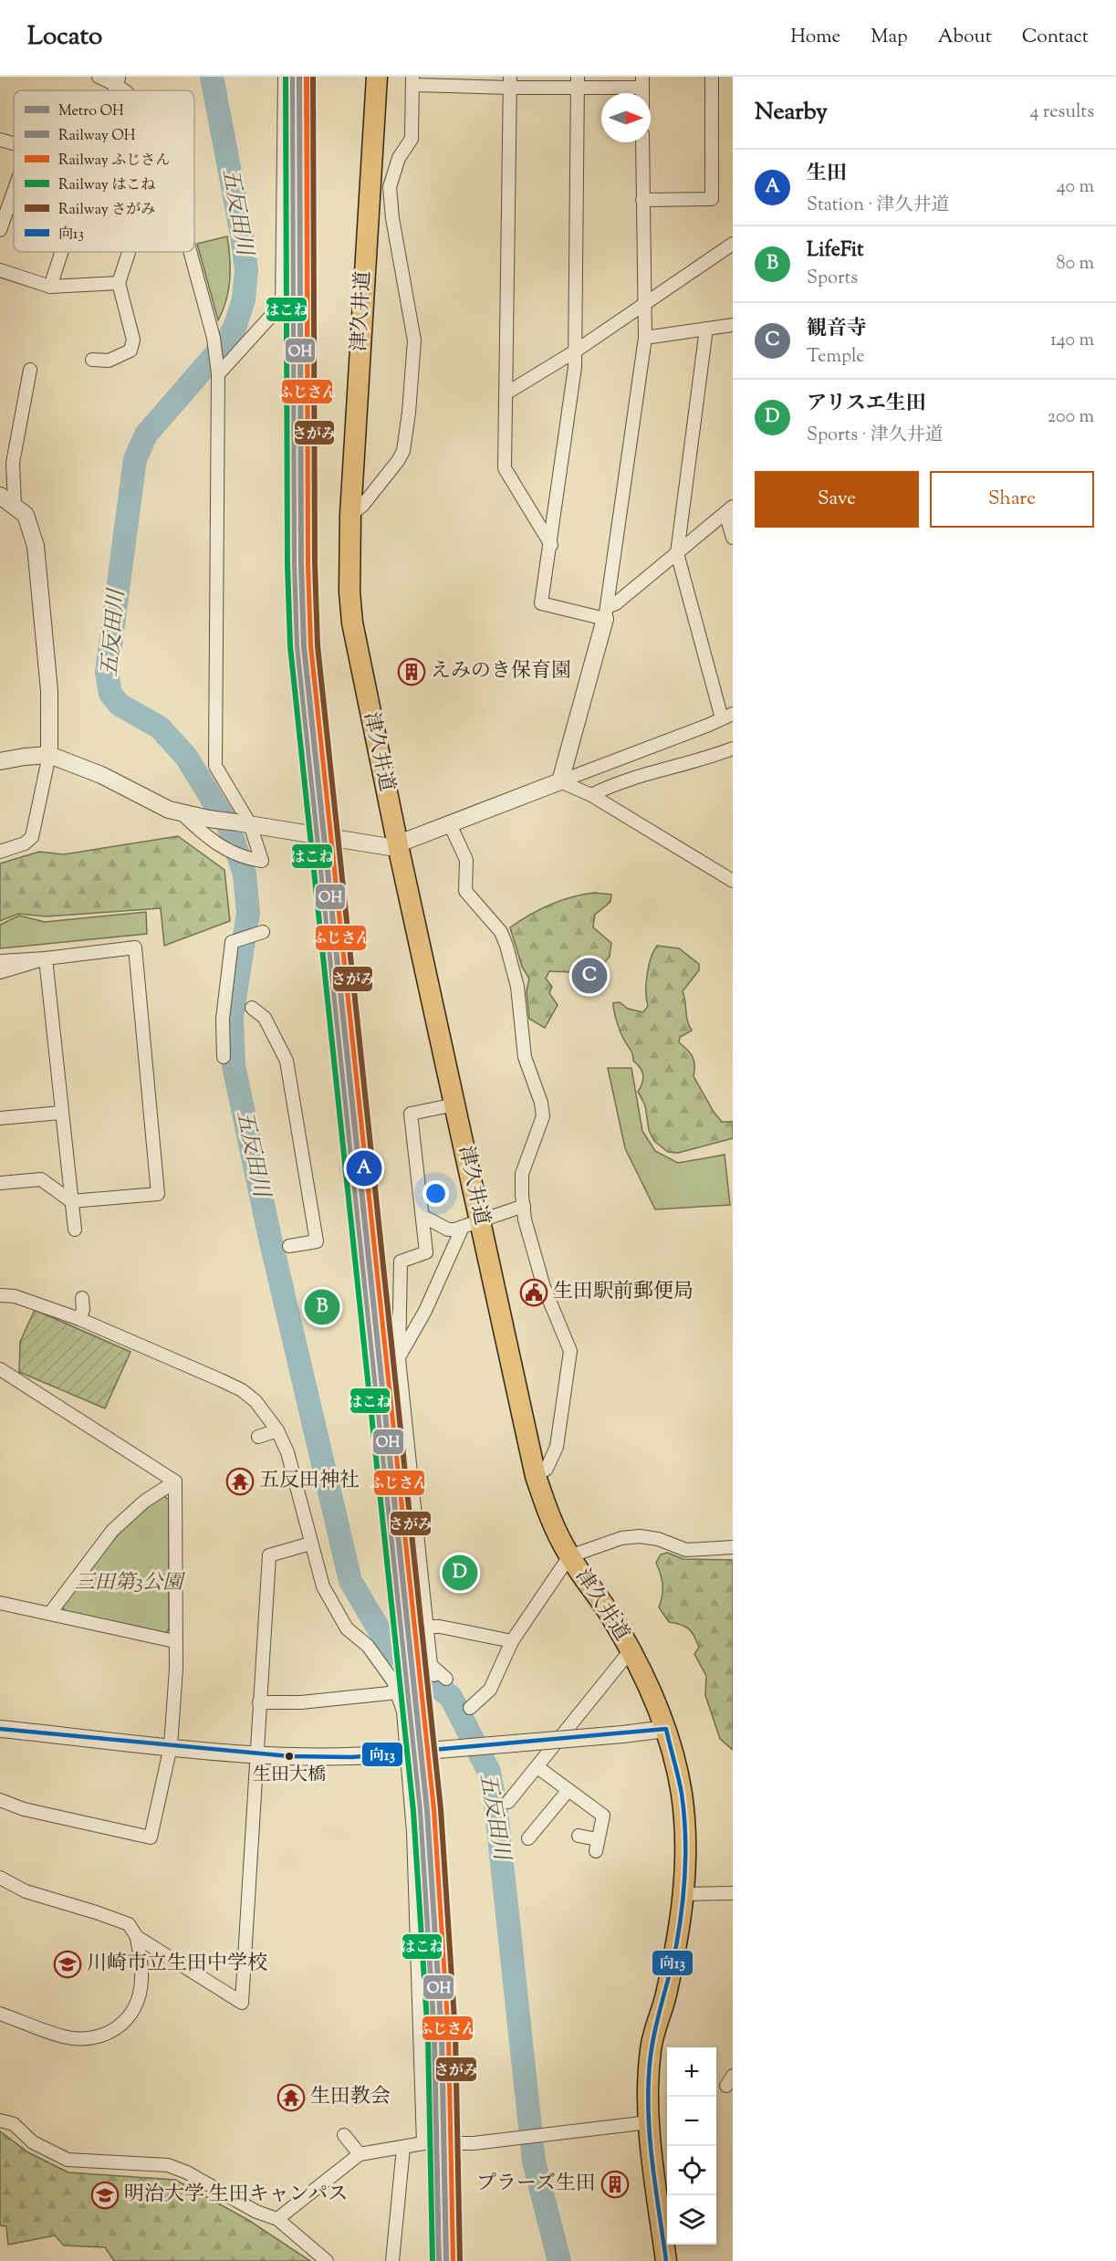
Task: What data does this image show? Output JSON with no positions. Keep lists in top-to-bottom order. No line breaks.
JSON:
{"streets":{"main road":["津久井道"]},"water":["五反田川"],"parks":["三田第3公園"],"places":{"building":["えみのき保育園","プラーズ生田"],"public building":["生田駅前郵便局"],"temple":["五反田神社","生田教会"],"other":["生田大橋"],"school or university":["川崎市立生田中学校","明治大学 生田キャンパス"]},"lines":["metro line OH","rail line OH","rail line ふじさん","rail line はこね","rail line さがみ","transit line 向13"],"legend":["Metro OH","Railway OH","Railway ふじさん","Railway はこね","Railway さがみ","向13"],"north":"right","page":{"header":"Locato","nav":["Home","Map","About","Contact"],"heading":["Nearby","4 results"],"list":[{"mark":"A","name":"生田","note":"Station · 津久井道","value":"40 m"},{"mark":"B","name":"LifeFit","note":"Sports","value":"80 m"},{"mark":"C","name":"観音寺","note":"Temple","value":"140 m"},{"mark":"D","name":"アリスエ生田","note":"Sports · 津久井道","value":"200 m"}],"buttons":["Save","Share"],"pins":["C","A","B","D"],"map_buttons":["+","−"]}}
